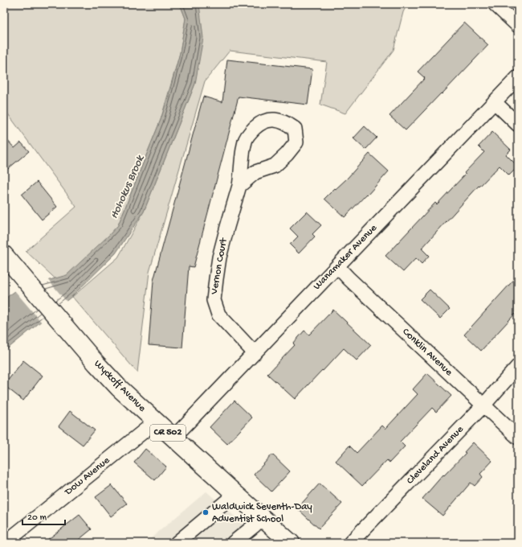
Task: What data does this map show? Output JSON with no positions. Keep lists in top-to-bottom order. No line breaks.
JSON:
{"streets":{"main road":["Wyckoff Avenue","CR 502"],"street":["Wanamaker Avenue","Vernon Court","Conklin Avenue","Cleveland Avenue","Dow Avenue"]},"crossings":[["Wanamaker Avenue","Vernon Court"],["Wanamaker Avenue","Conklin Avenue"],["Wanamaker Avenue","Wyckoff Avenue"],["Conklin Avenue","Cleveland Avenue"],["Wyckoff Avenue","Dow Avenue"]],"water":["Hohokus Brook"],"places":["Waldwick Seventh-Day Adventist School"],"scale_bar":"20 m"}
